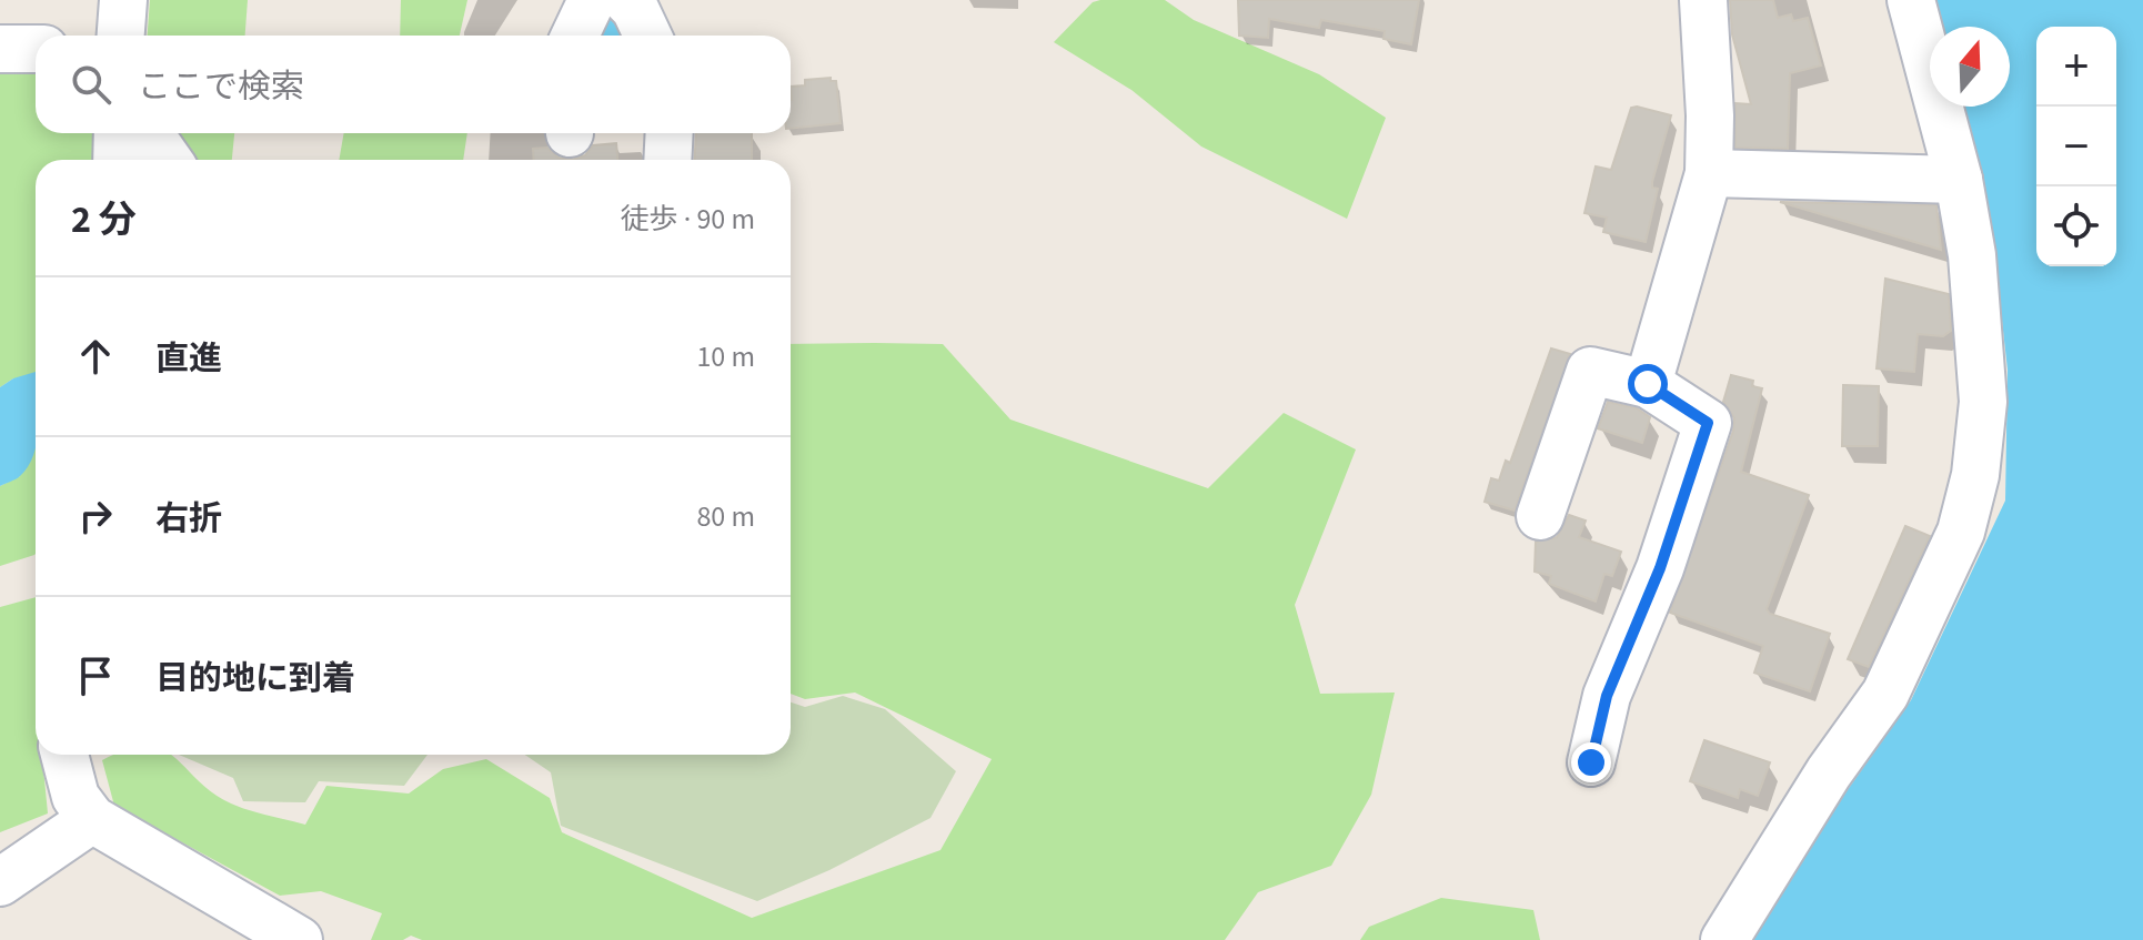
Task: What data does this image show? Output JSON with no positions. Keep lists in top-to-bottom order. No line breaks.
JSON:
{"north":"top","page":{"map_buttons":["+","−"],"search":"ここで検索","heading":["2 分","徒歩 · 90 m"],"list":[["直進","10 m"],["右折","80 m"],"目的地に到着"]}}
